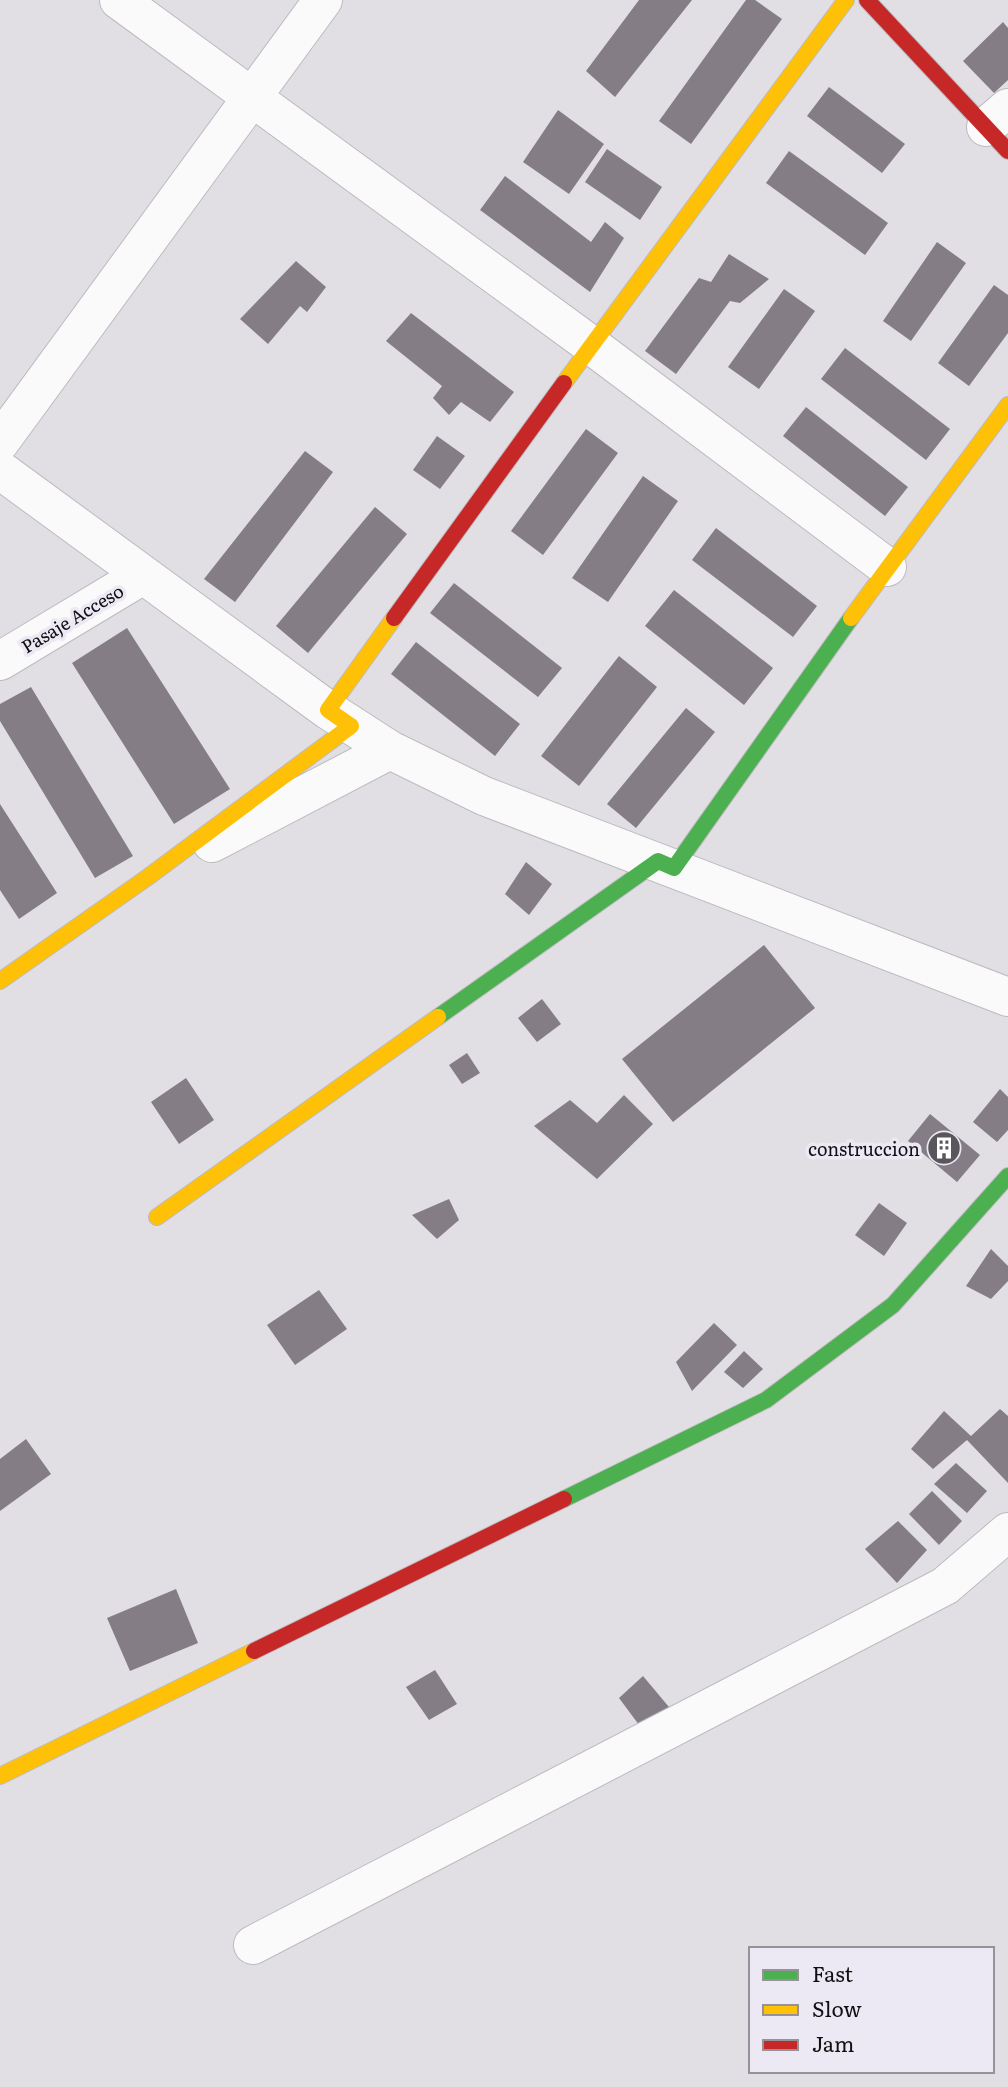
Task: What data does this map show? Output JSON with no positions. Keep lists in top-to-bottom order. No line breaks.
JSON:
{"streets":{"street":["Pasaje Acceso"]},"places":{"building":["construccion"]},"legend":["Fast","Slow","Jam"]}
